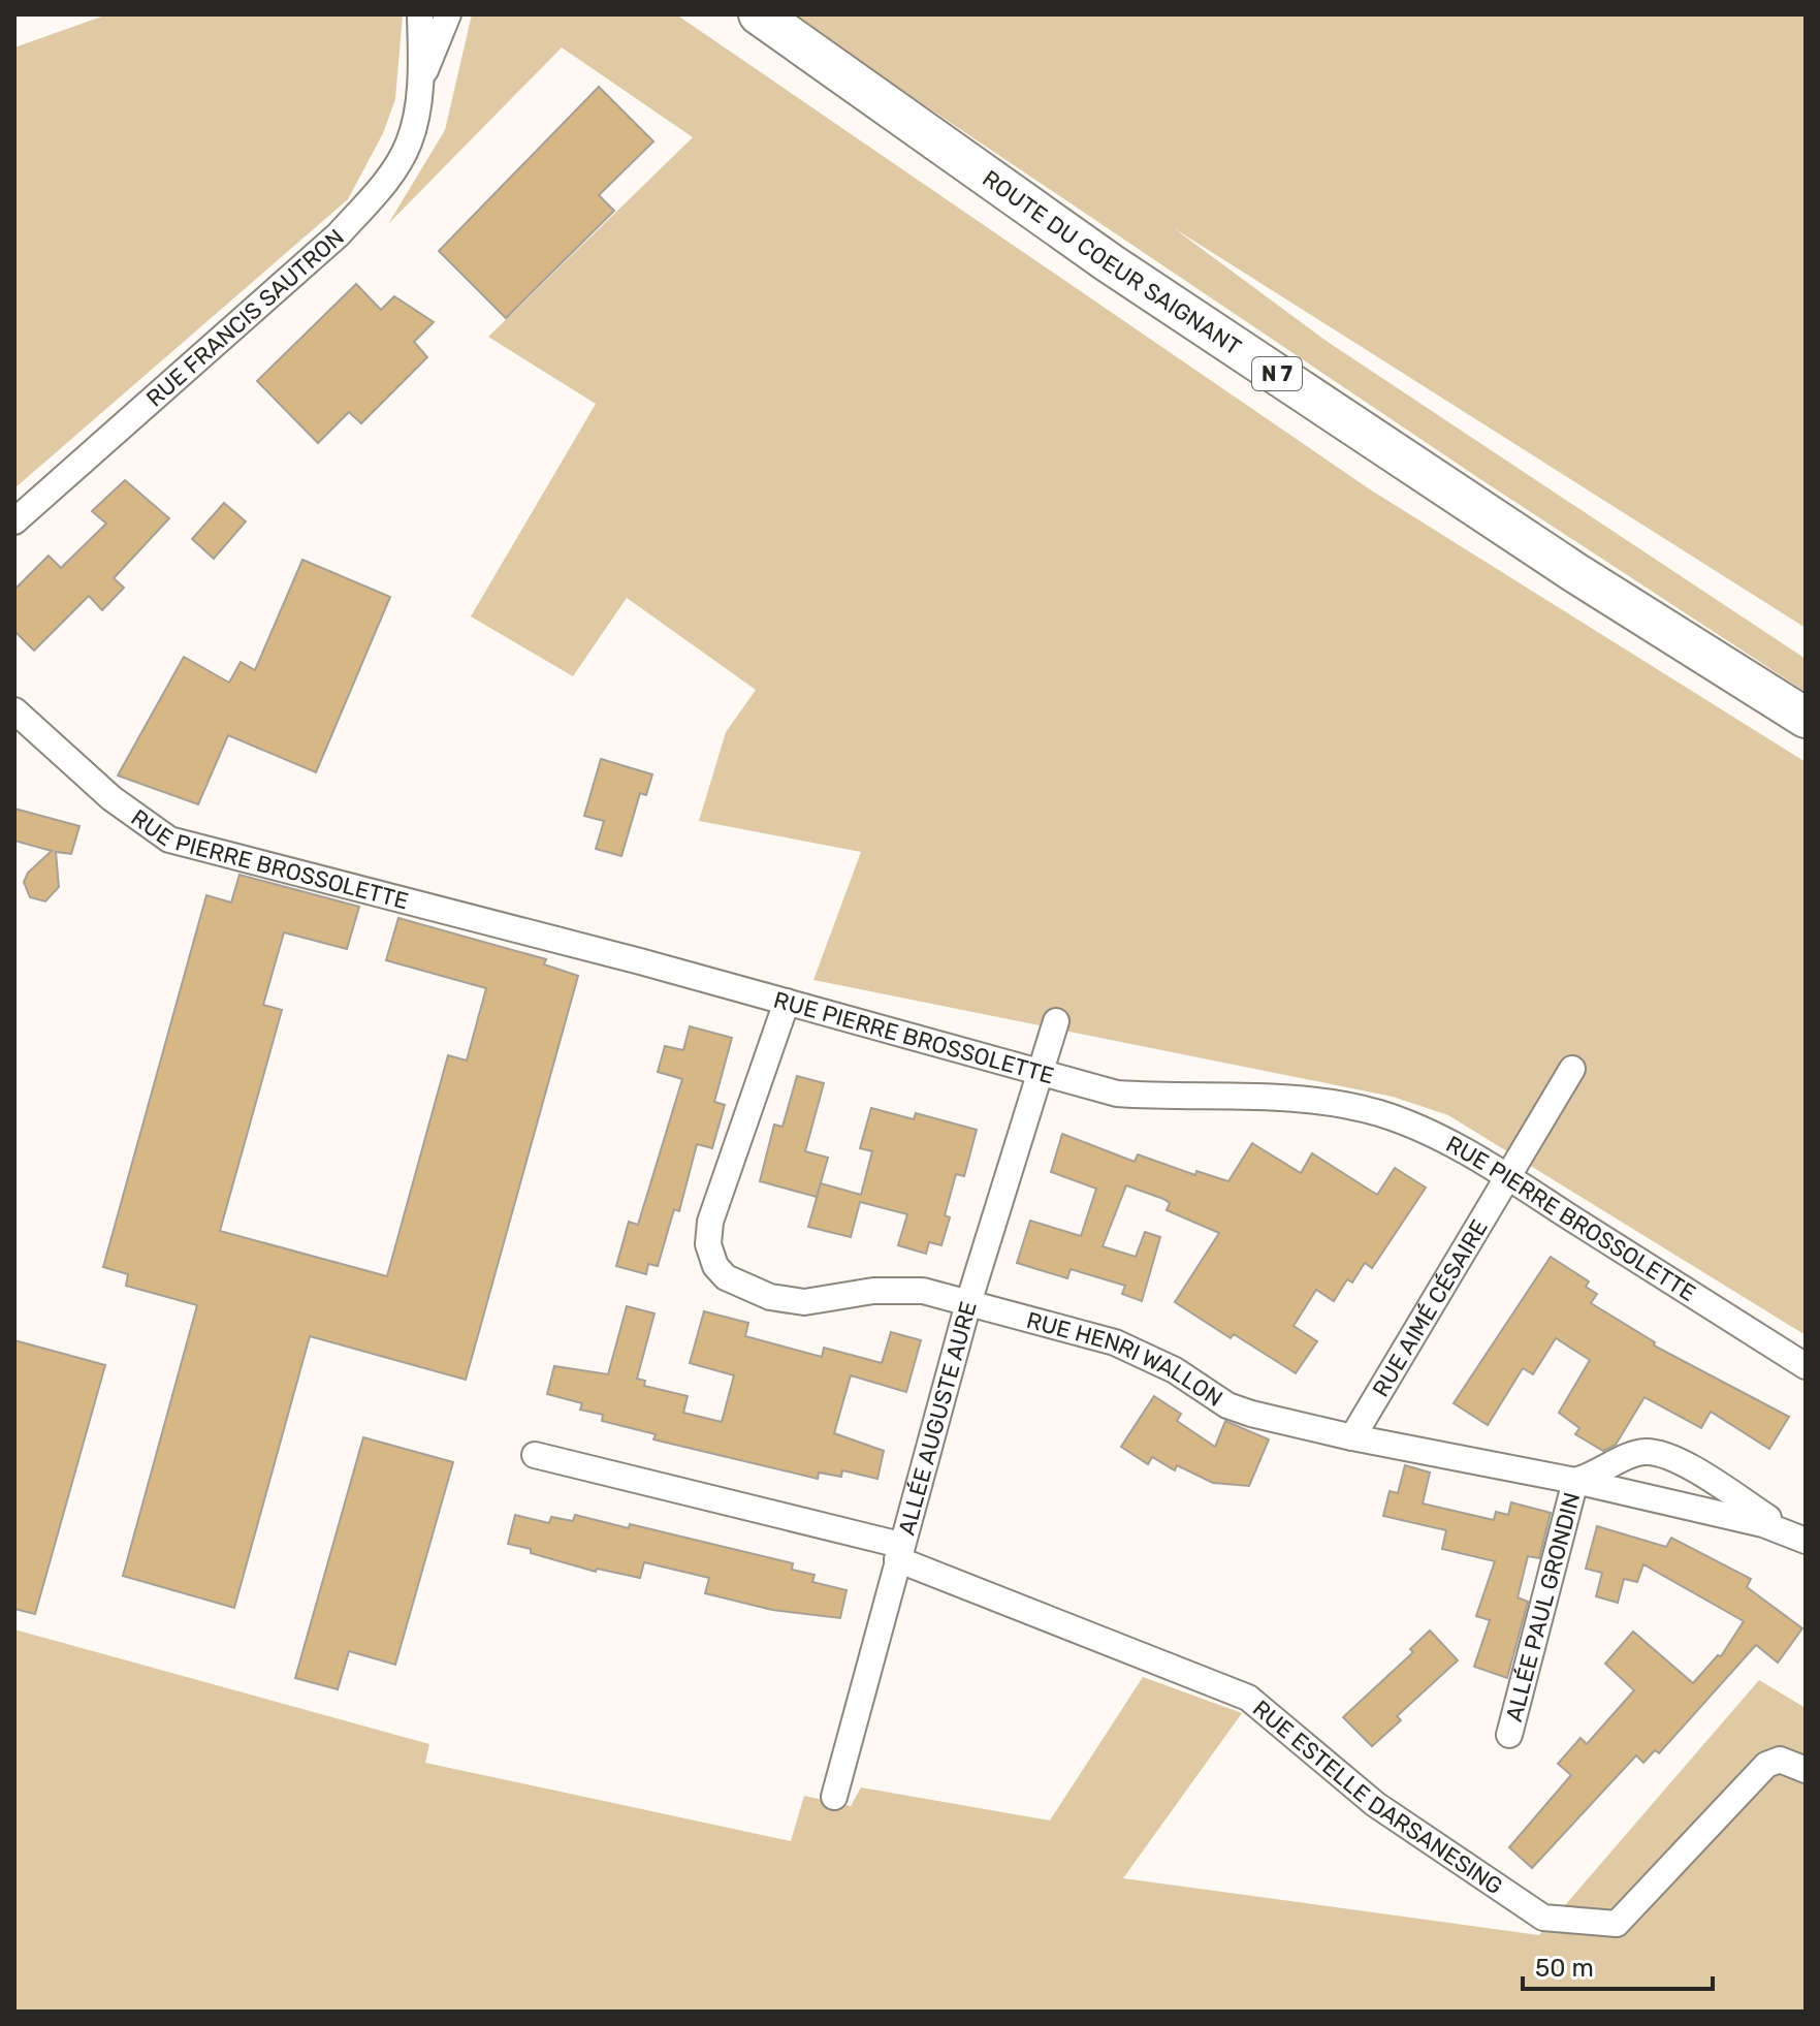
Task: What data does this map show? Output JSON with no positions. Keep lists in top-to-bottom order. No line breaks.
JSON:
{"streets":{"main road":["ROUTE DU COEUR SAIGNANT","N 7"],"street":["RUE FRANCIS SAUTRON","RUE PIERRE BROSSOLETTE","RUE AIMÉ CÉSAIRE","RUE HENRI WALLON","ALLÉE AUGUSTE AURE","ALLÉE PAUL GRONDIN","RUE ESTELLE DARSANESING"]},"crossings":[["RUE PIERRE BROSSOLETTE","RUE AIMÉ CÉSAIRE"],["RUE PIERRE BROSSOLETTE","RUE HENRI WALLON"],["RUE PIERRE BROSSOLETTE","ALLÉE AUGUSTE AURE"],["RUE AIMÉ CÉSAIRE","RUE HENRI WALLON"],["RUE HENRI WALLON","ALLÉE AUGUSTE AURE"],["RUE HENRI WALLON","ALLÉE PAUL GRONDIN"],["ALLÉE AUGUSTE AURE","RUE ESTELLE DARSANESING"]],"scale_bar":"50 m"}
